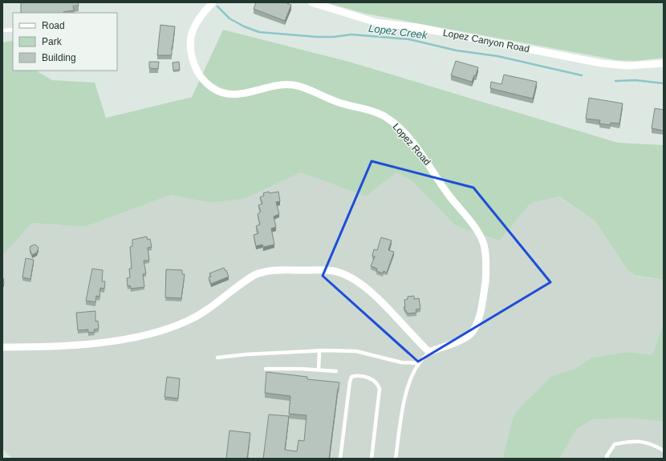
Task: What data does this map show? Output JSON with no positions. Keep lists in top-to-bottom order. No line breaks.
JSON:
{"streets":{"street":["Lopez Canyon Road","Lopez Road"]},"water":["Lopez Creek"],"legend":["Road","Park","Building"]}
